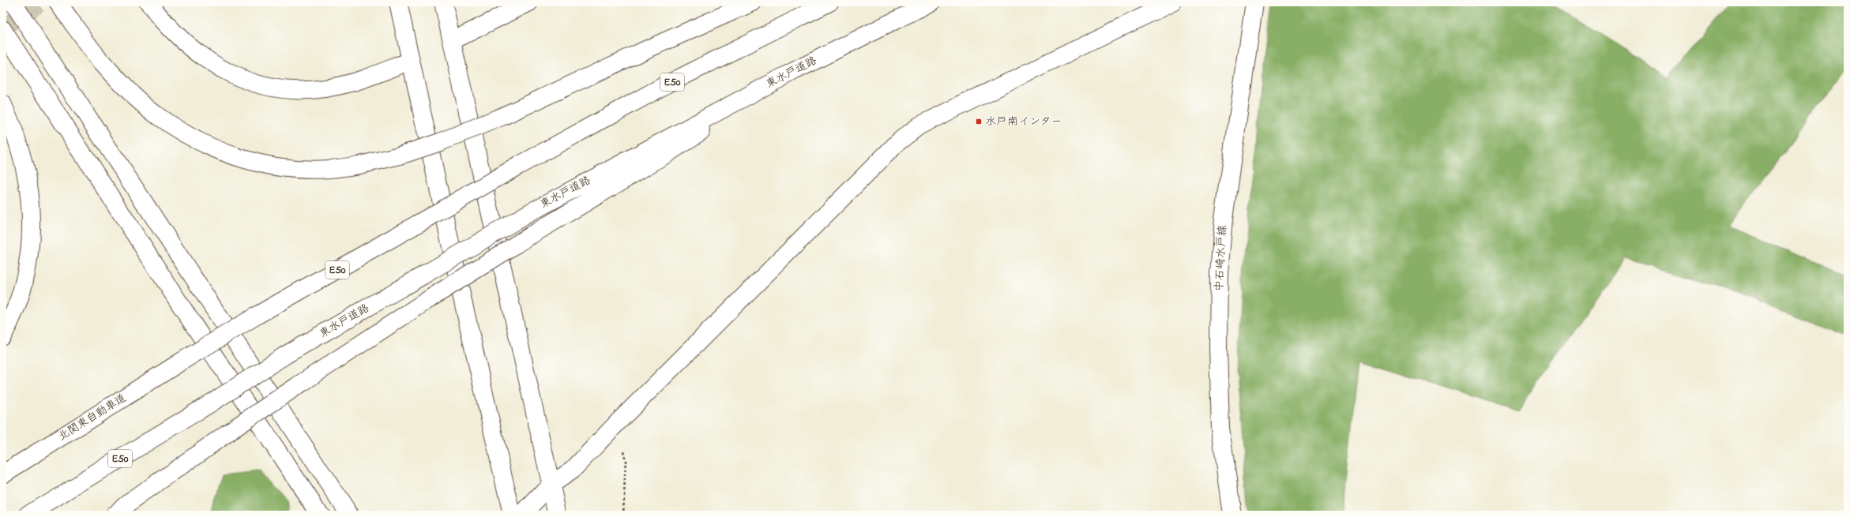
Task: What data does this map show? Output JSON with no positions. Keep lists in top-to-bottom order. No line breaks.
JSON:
{"streets":{"main road":["東水戸道路","E50","中石崎水戸線","北関東自動車道"]},"places":{"transit":["水戸南インター"]}}
